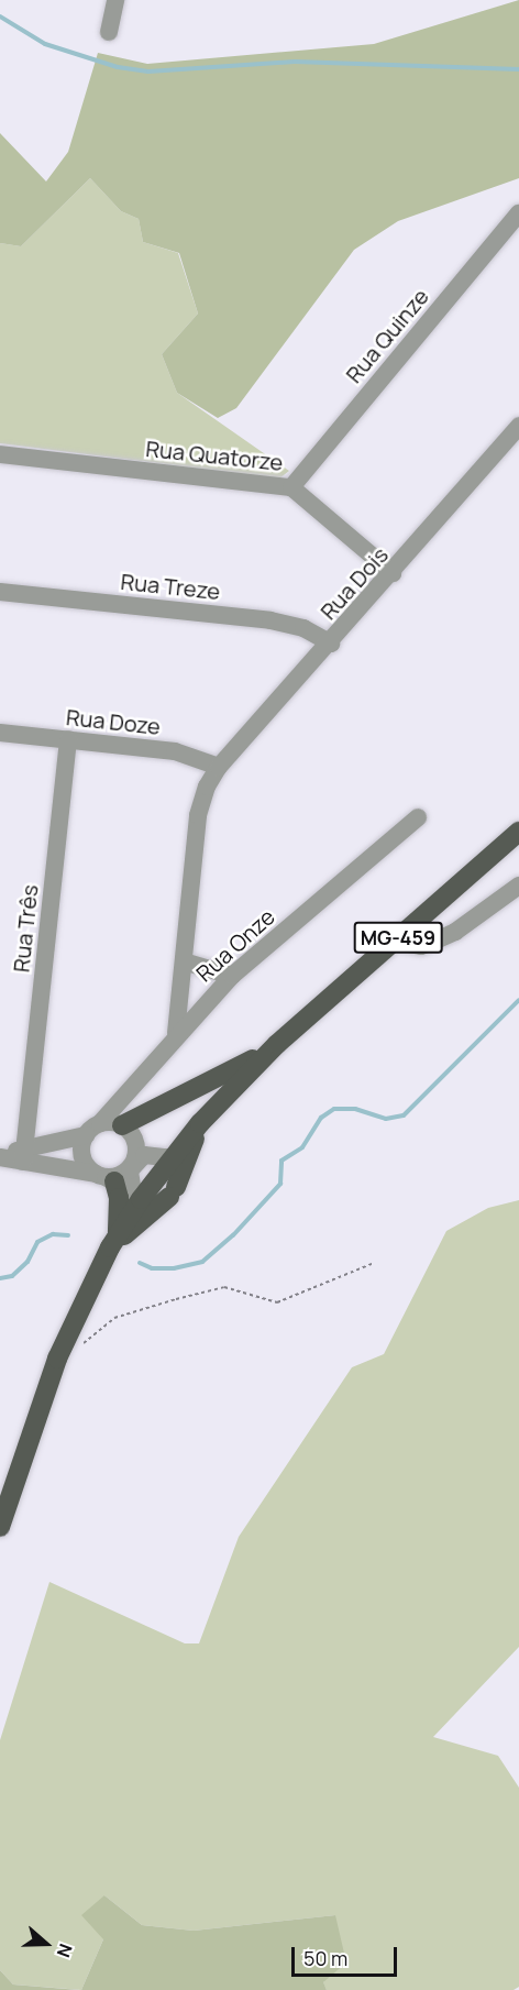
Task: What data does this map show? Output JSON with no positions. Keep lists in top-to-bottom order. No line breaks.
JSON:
{"streets":{"main road":["MG-459"],"street":["Rua Quinze","Rua Quatorze","Rua Dois","Rua Treze","Rua Doze","Rua Três","Rua Onze"]},"crossings":[["Rua Quinze","Rua Quatorze"],["Rua Quatorze","Rua Dois"],["Rua Dois","Rua Treze"],["Rua Dois","Rua Doze"],["Rua Dois","Rua Onze"],["Rua Doze","Rua Três"]],"scale_bar":"50 m","north":"right"}
